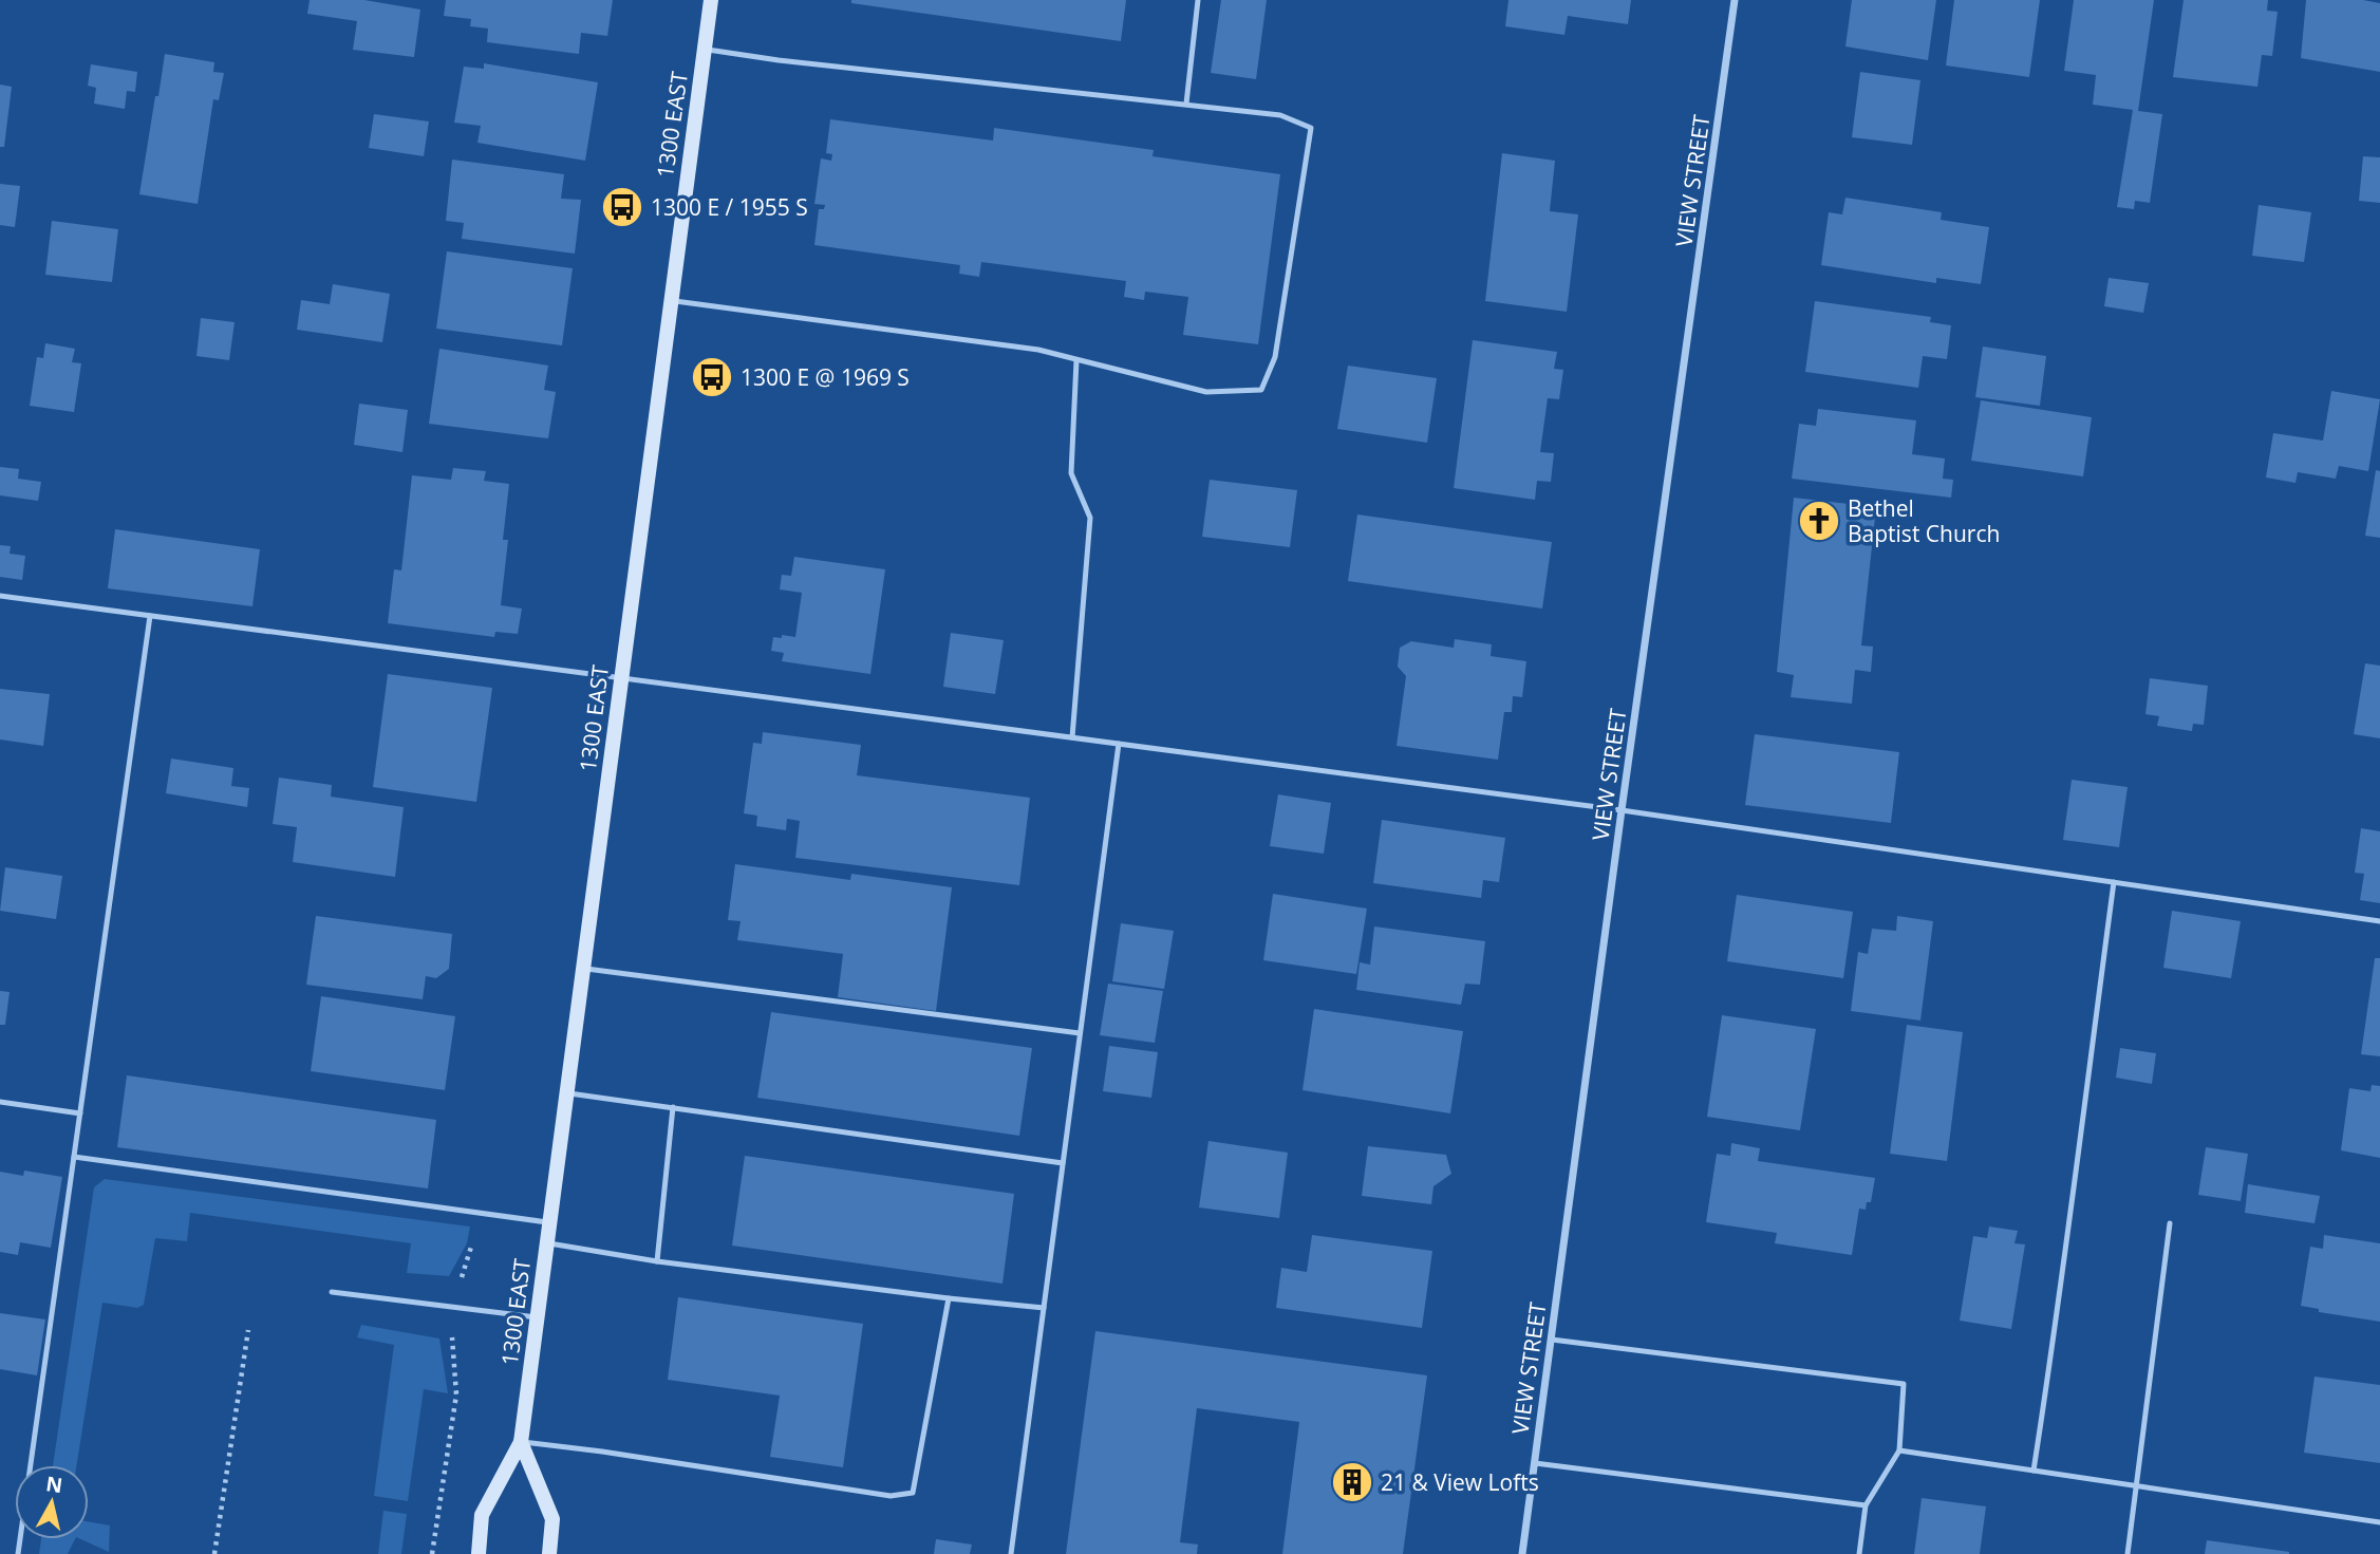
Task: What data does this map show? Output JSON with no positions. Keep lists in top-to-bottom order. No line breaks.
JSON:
{"streets":{"main road":["1300 EAST"],"street":["VIEW STREET"]},"places":{"bus stop":["1300 E / 1955 S","1300 E @ 1969 S"],"church":["Bethel Baptist Church"],"building":["21 & View Lofts"]},"north":"top"}
